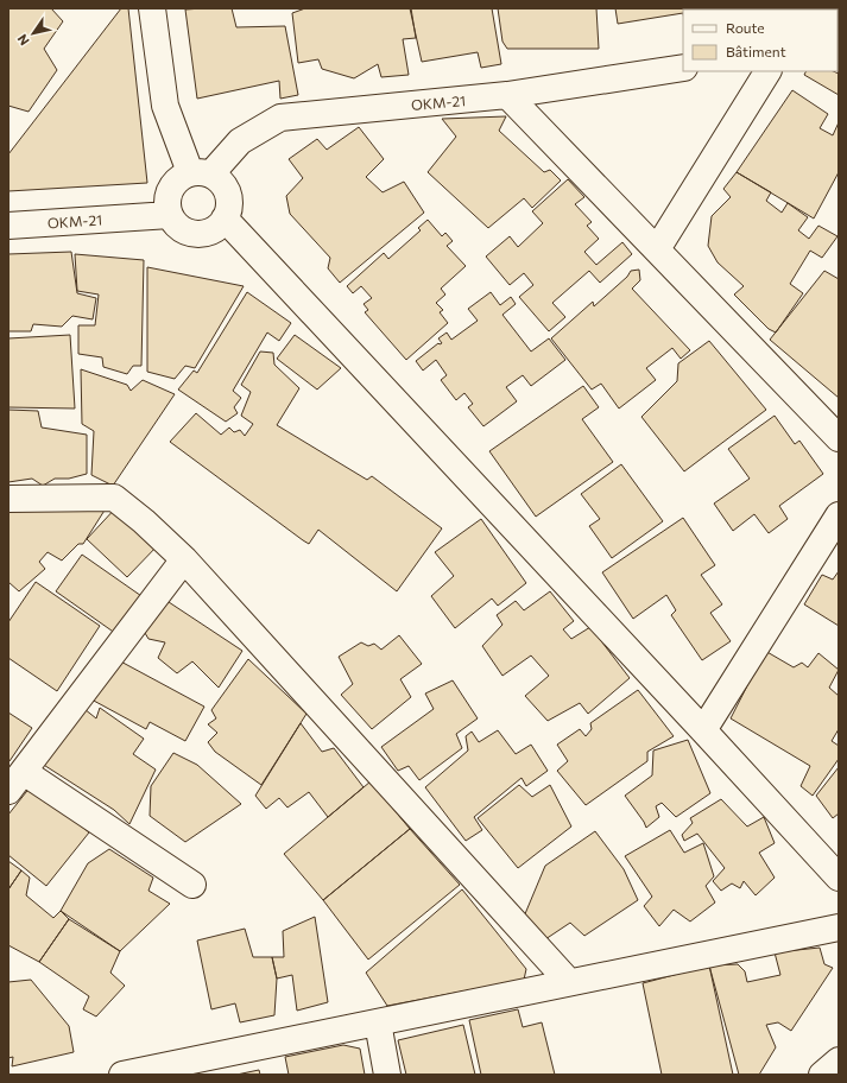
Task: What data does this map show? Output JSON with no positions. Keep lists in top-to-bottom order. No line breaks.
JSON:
{"streets":{"street":["OKM-21"]},"legend":["Route","Bâtiment"],"north":"bottom left"}
